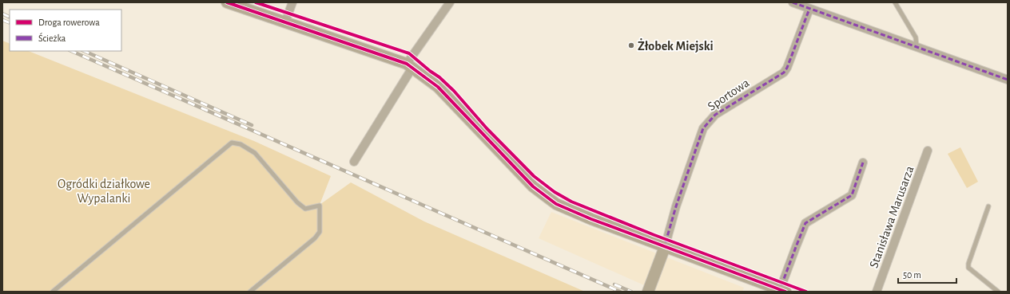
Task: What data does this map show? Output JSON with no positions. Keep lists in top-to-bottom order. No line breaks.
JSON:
{"streets":{"street":["Sportowa","Stanisława Marusarza"]},"parks":["Ogródki działkowe Wypalanki"],"places":["Żłobek Miejski"],"legend":["Droga rowerowa","Ścieżka"],"scale_bar":"50 m"}
